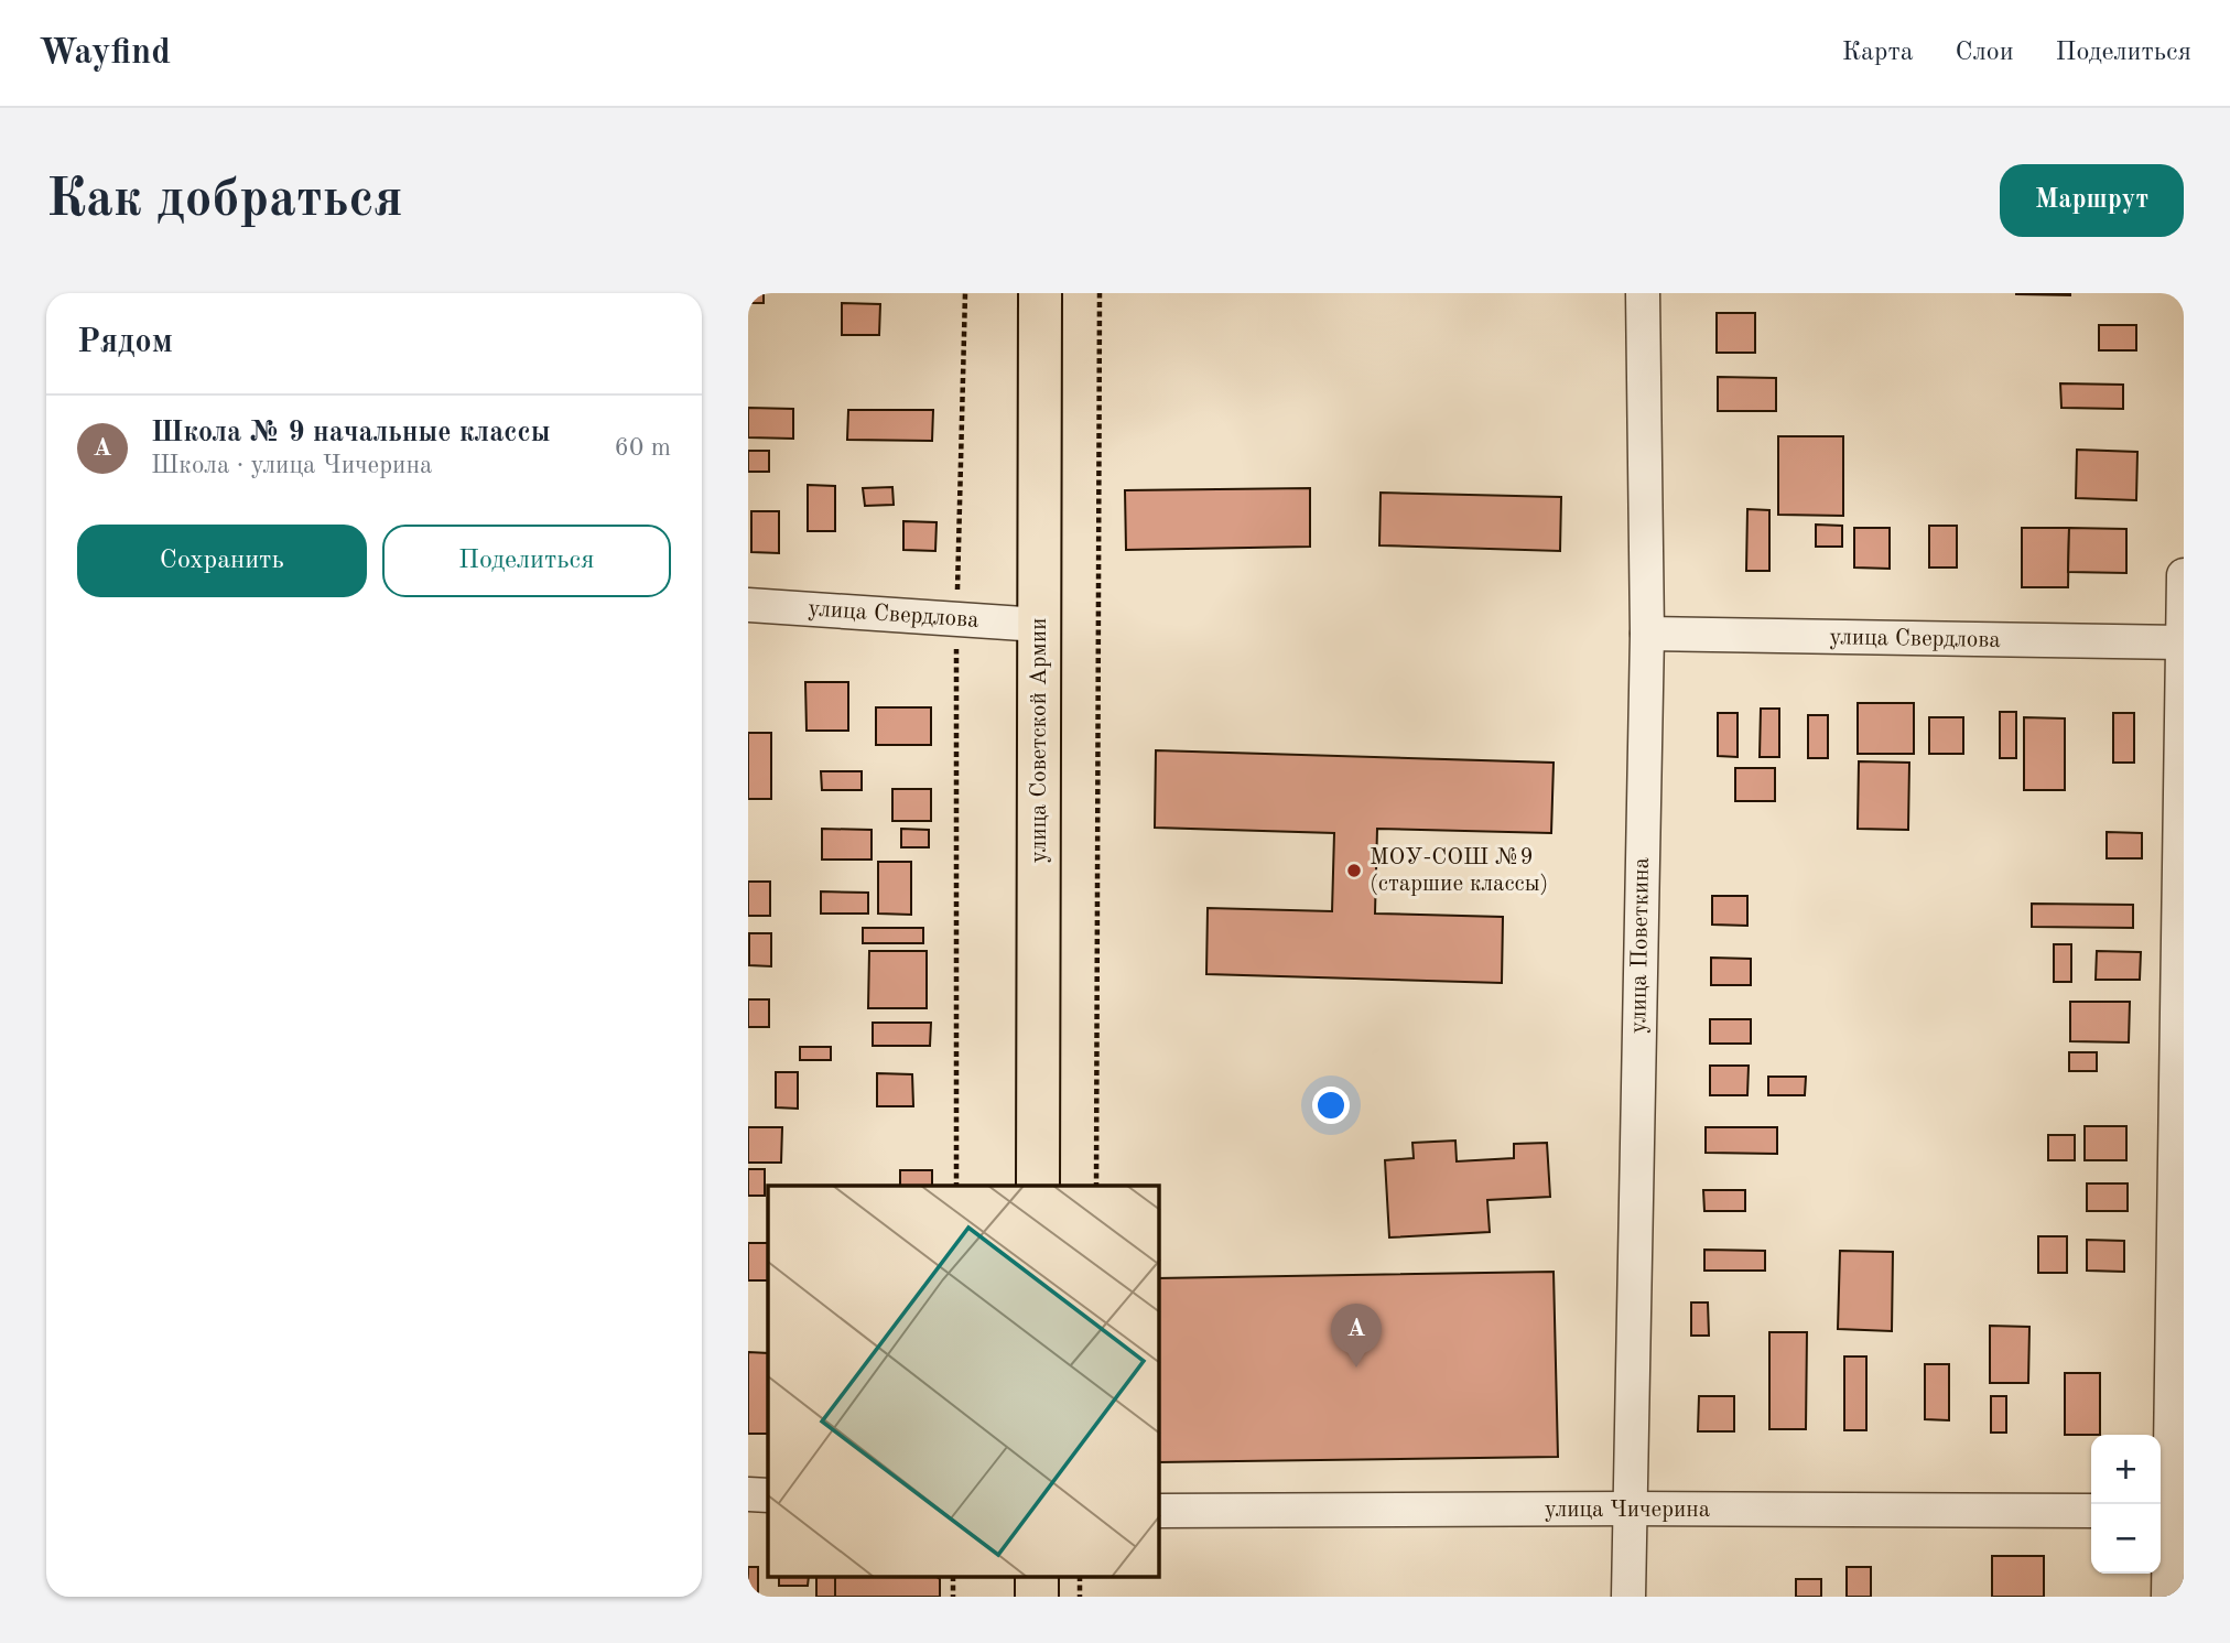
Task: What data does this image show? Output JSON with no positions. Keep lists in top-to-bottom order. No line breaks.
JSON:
{"streets":{"main road":["улица Советской Армии"],"street":["улица Свердлова","улица Поветкина","улица Чичерина"]},"crossings":[["улица Свердлова","улица Советской Армии"],["улица Свердлова","улица Поветкина"],["улица Поветкина","улица Чичерина"]],"places":["МОУ-СОШ №9 (старшие классы)"],"page":{"header":"Wayfind","nav":["Карта","Слои","Поделиться"],"buttons":["Маршрут",["Сохранить","Поделиться"]],"title":"Как добраться","heading":"Рядом","list":[{"mark":"A","name":"Школа № 9 начальные классы","note":"Школа · улица Чичерина","value":"60 m"}],"pins":"A","map_buttons":["+","−"]}}
